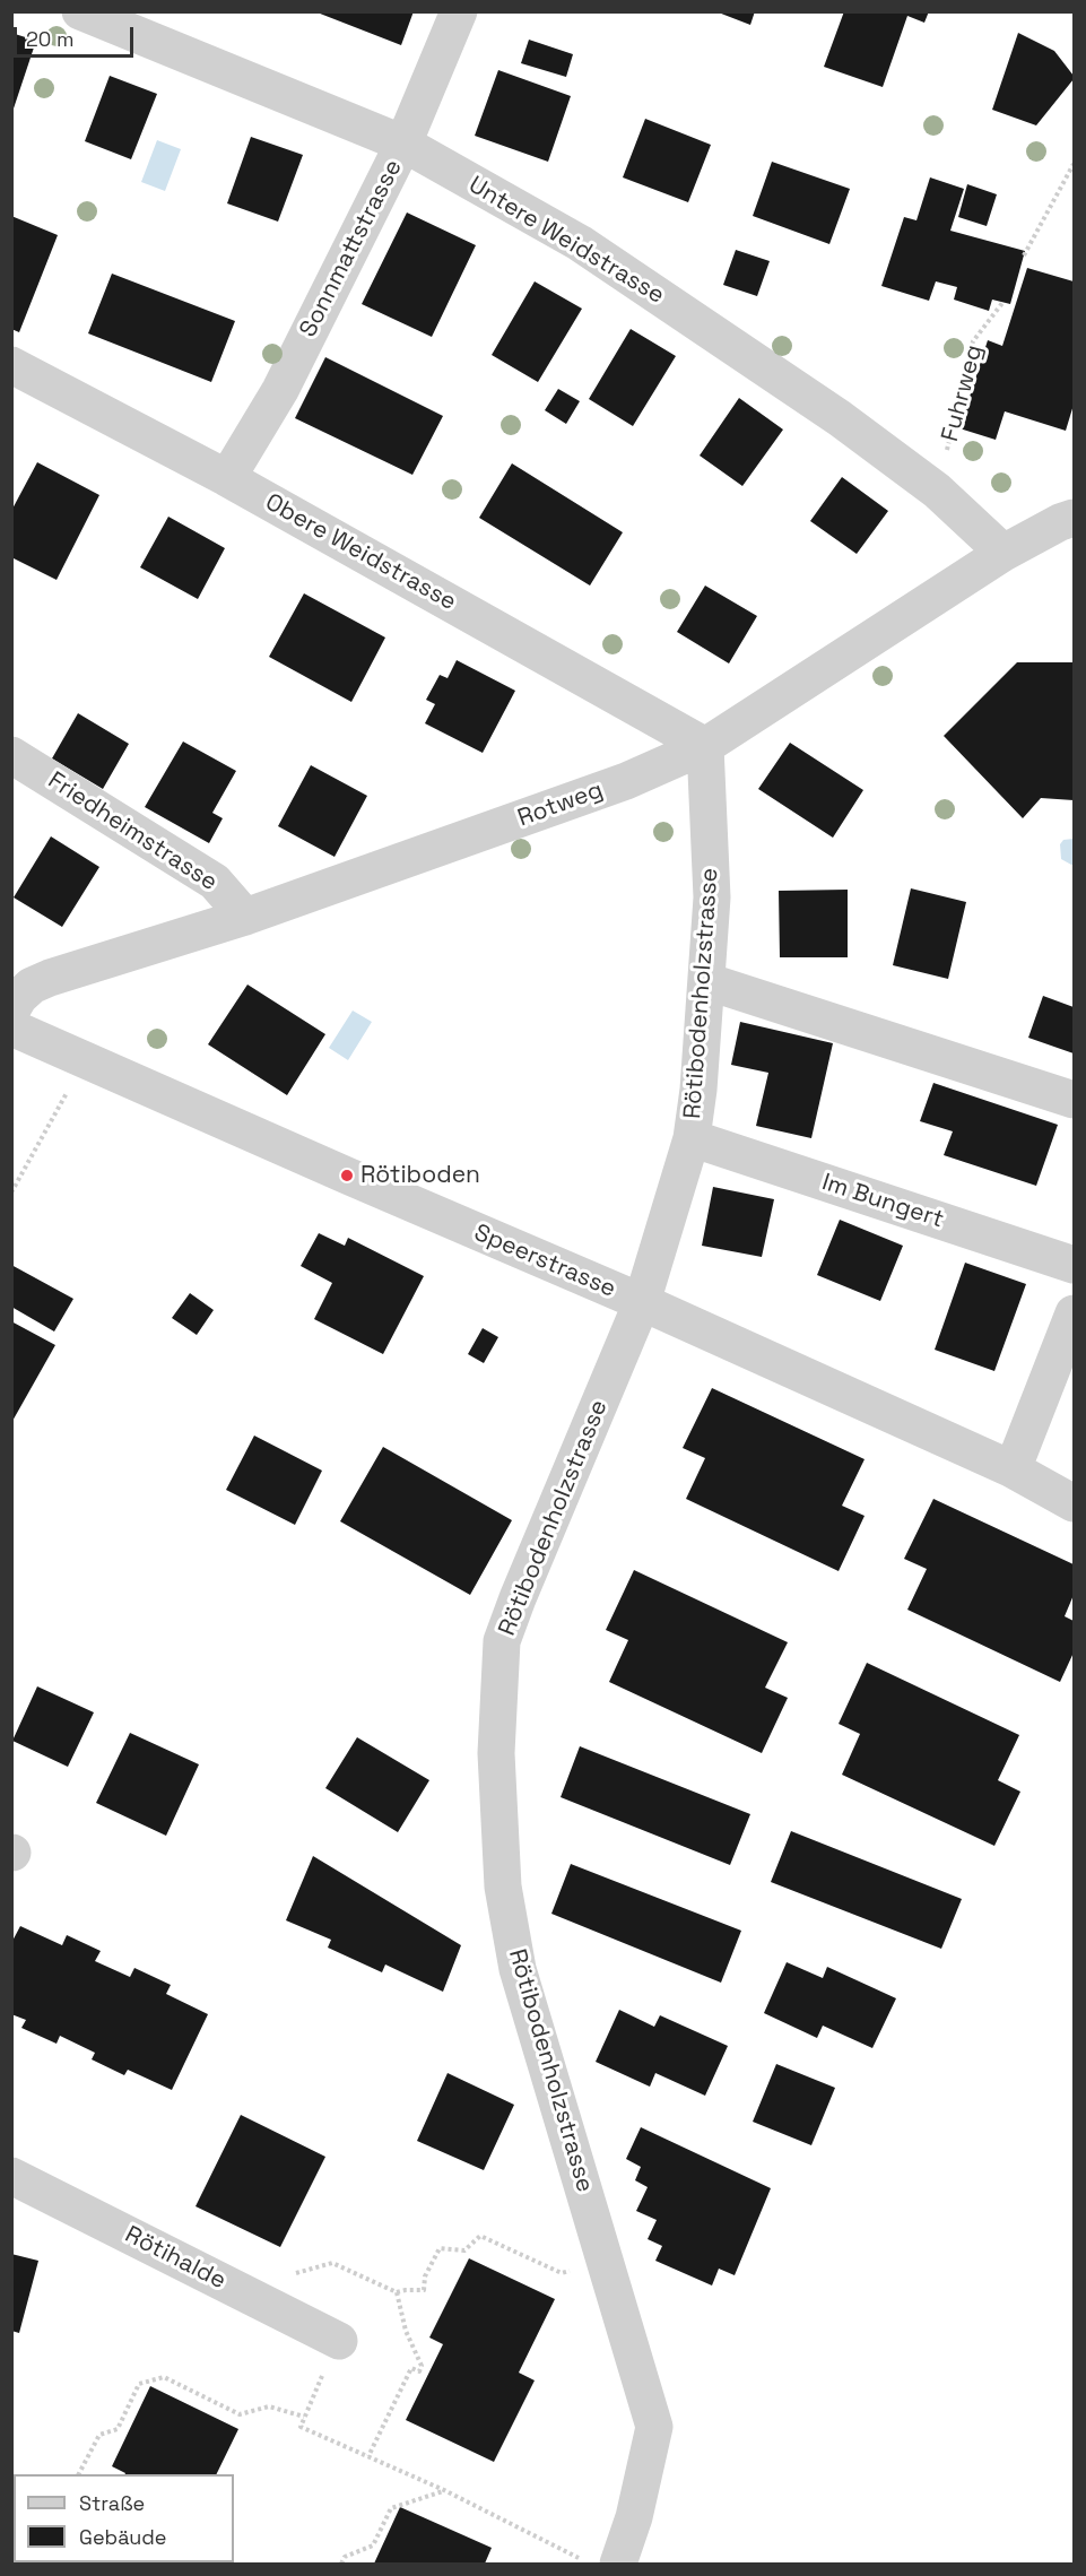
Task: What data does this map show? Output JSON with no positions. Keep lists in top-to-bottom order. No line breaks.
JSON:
{"streets":{"street":["Untere Weidstrasse","Sonnmattstrasse","Obere Weidstrasse","Rotweg","Friedheimstrasse","Rötibodenholzstrasse","Im Bungert","Speerstrasse","Rötihalde"],"path":["Fuhrweg"]},"crossings":[["Untere Weidstrasse","Sonnmattstrasse"],["Untere Weidstrasse","Fuhrweg"],["Untere Weidstrasse","Rotweg"],["Sonnmattstrasse","Obere Weidstrasse"],["Obere Weidstrasse","Rotweg"],["Obere Weidstrasse","Rötibodenholzstrasse"],["Rotweg","Friedheimstrasse"],["Rotweg","Rötibodenholzstrasse"],["Rötibodenholzstrasse","Im Bungert"],["Rötibodenholzstrasse","Speerstrasse"]],"places":["Rötiboden"],"legend":["Straße","Gebäude"],"scale_bar":"20 m"}
